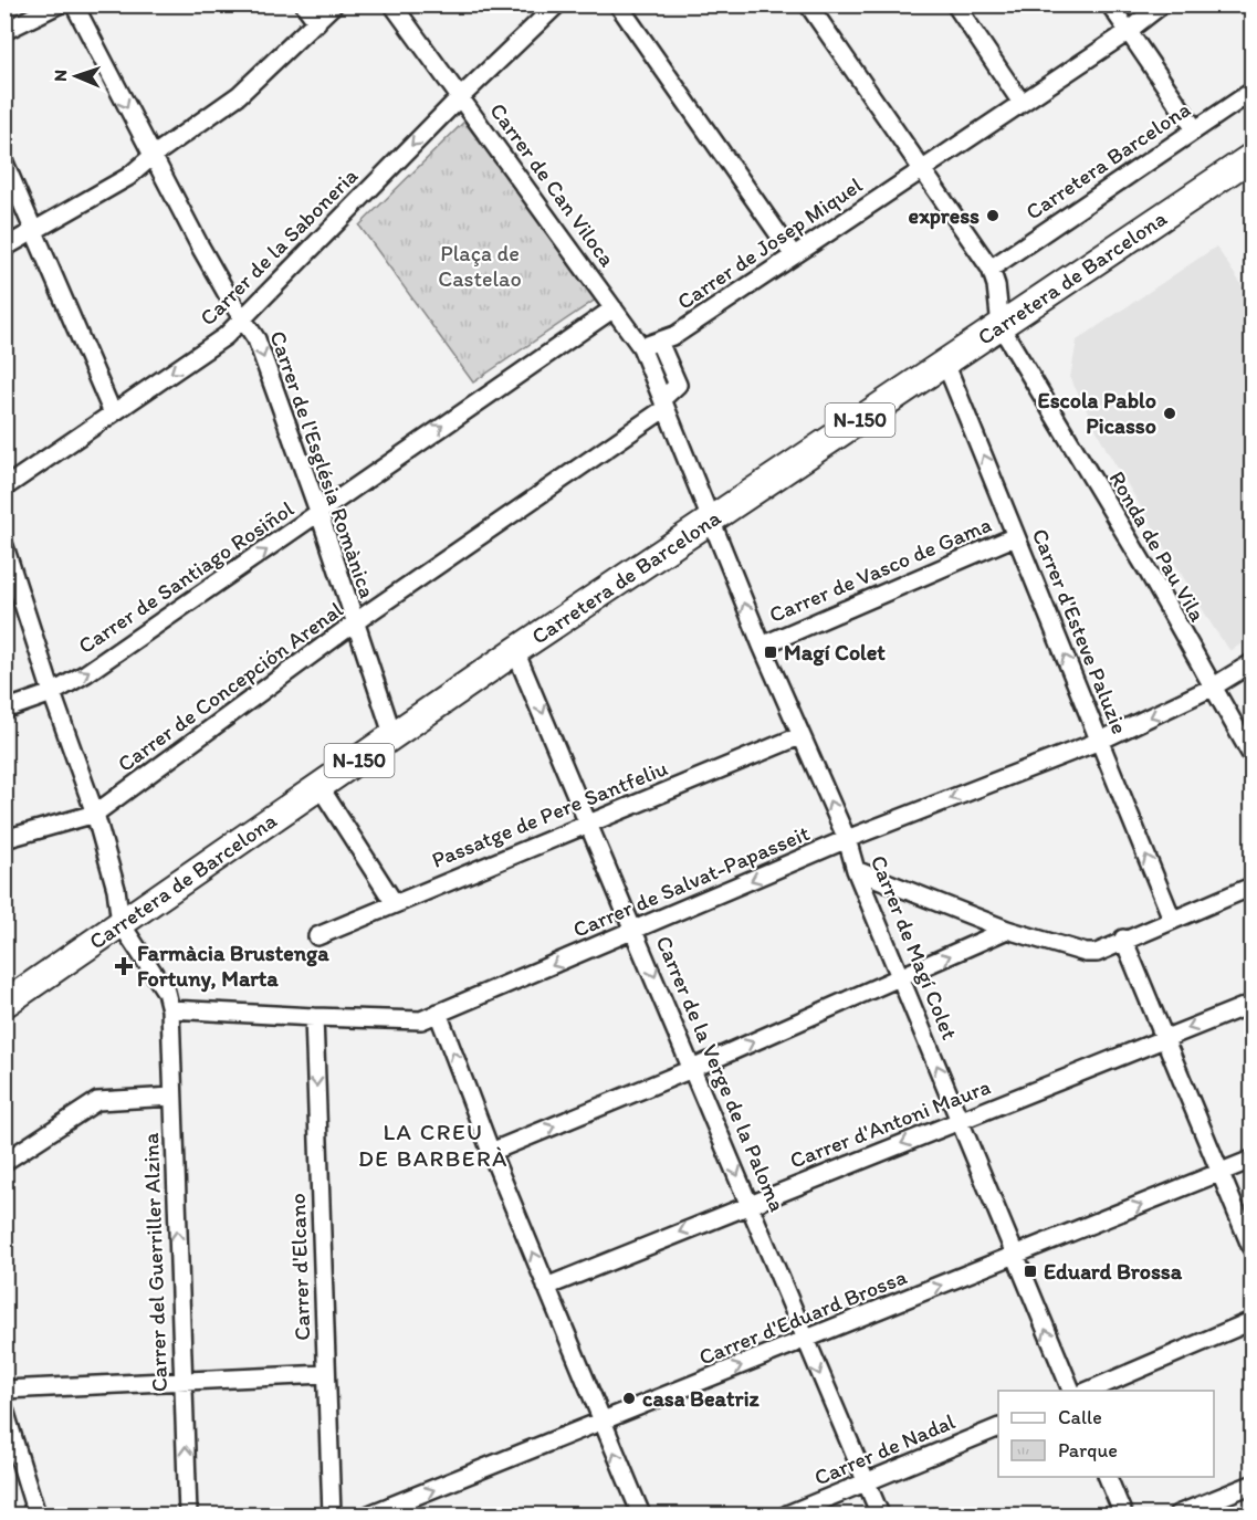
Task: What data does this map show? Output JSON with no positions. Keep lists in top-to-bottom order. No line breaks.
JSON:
{"streets":{"main road":["Carretera de Barcelona","N-150"],"street":["Carretera Barcelona","Carrer de Can Viloca","Carrer de Josep Miquel","Carrer de la Saboneria","Carrer de l'Església Romànica","Ronda de Pau Vila","Carrer de Vasco de Gama","Carrer de Santiago Rosiñol","Carrer d'Esteve Paluzie","Carrer de Concepción Arenal","Passatge de Pere Santfeliu","Carrer de Salvat-Papasseit","Carrer de Magí Colet","Carrer de la Verge de la Paloma","Carrer d'Antoni Maura","Carrer del Guerriller Alzina","Carrer d'Elcano","Carrer d'Eduard Brossa","Carrer de Nadal"]},"crossings":[["Carrer de Can Viloca","Carrer de Josep Miquel"],["Carrer de Can Viloca","Carrer de la Saboneria"],["Carrer de Can Viloca","Carretera de Barcelona"],["Carrer de Can Viloca","Carrer de Santiago Rosiñol"],["Carrer de Can Viloca","Carrer de Concepción Arenal"],["Carrer de Can Viloca","Carrer de Magí Colet"],["Carrer de la Saboneria","Carrer de l'Església Romànica"],["Carretera de Barcelona","Carrer de l'Església Romànica"],["Carretera de Barcelona","Ronda de Pau Vila"],["Carretera de Barcelona","Carrer d'Esteve Paluzie"],["Carretera de Barcelona","Carrer de Magí Colet"],["Carretera de Barcelona","Carrer de la Verge de la Paloma"],["Carrer de l'Església Romànica","Carrer de Santiago Rosiñol"],["Carrer de l'Església Romànica","Carrer de Concepción Arenal"],["Ronda de Pau Vila","Carrer de Salvat-Papasseit"],["Carrer de Vasco de Gama","Carrer d'Esteve Paluzie"],["Carrer de Vasco de Gama","Carrer de Magí Colet"],["Carrer d'Esteve Paluzie","Carrer de Salvat-Papasseit"],["Passatge de Pere Santfeliu","Carrer de Magí Colet"],["Passatge de Pere Santfeliu","Carrer de la Verge de la Paloma"],["Carrer de Salvat-Papasseit","Carrer de Magí Colet"],["Carrer de Salvat-Papasseit","Carrer de la Verge de la Paloma"],["Carrer de Salvat-Papasseit","Carrer del Guerriller Alzina"],["Carrer de Salvat-Papasseit","Carrer d'Elcano"],["Carrer de Magí Colet","Carrer d'Antoni Maura"],["Carrer de Magí Colet","Carrer d'Eduard Brossa"],["Carrer de la Verge de la Paloma","Carrer d'Antoni Maura"],["Carrer de la Verge de la Paloma","Carrer d'Eduard Brossa"],["Carrer de la Verge de la Paloma","Carrer de Nadal"]],"one_way":["Carrer de la Saboneria","Carrer de l'Església Romànica","Carrer de Santiago Rosiñol","Carrer d'Esteve Paluzie","Carrer de Magí Colet","Carrer de la Verge de la Paloma","Carrer del Guerriller Alzina","Carrer d'Elcano","Carrer d'Eduard Brossa"],"districts":["LA CREU DE BARBERÀ"],"parks":["Plaça de Castelao"],"places":{"other":["express","Escola Pablo Picasso","casa Beatriz"],"transit":["Magí Colet","Eduard Brossa"],"health":["Farmàcia Brustenga Fortuny, Marta"]},"legend":["Calle","Parque"],"north":"left"}
